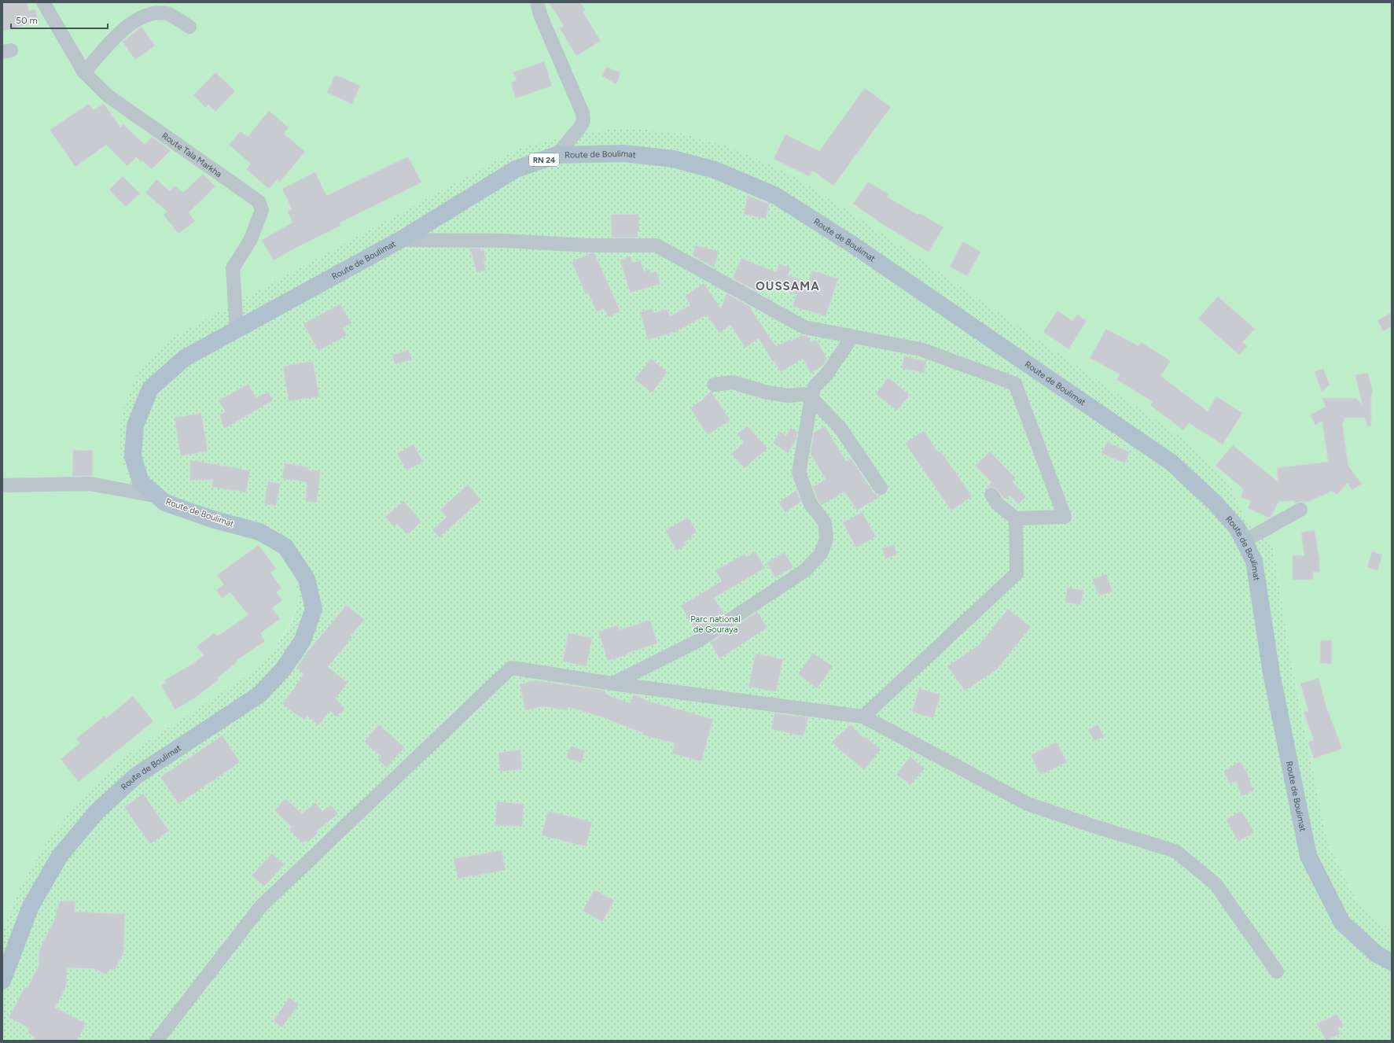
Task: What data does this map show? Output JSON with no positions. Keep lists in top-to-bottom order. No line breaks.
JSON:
{"streets":{"main road":["Route de Boulimat","RN 24"],"street":["Route Tala Markha"]},"crossings":[["Route Tala Markha","Route de Boulimat"]],"districts":["OUSSAMA"],"parks":["Parc national de Gouraya"],"scale_bar":"50 m"}
